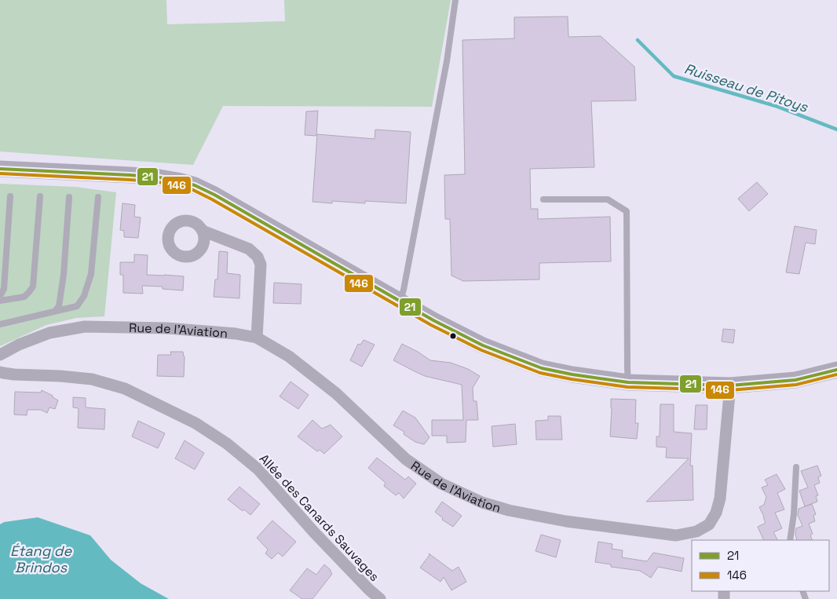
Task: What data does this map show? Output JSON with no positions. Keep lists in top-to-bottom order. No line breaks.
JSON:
{"streets":{"street":["Rue de l'Aviation","Allée des Canards Sauvages"]},"water":["Ruisseau de Pitoys","Étang de Brindos"],"lines":["transit line 21","transit line 146"],"legend":["21","146"]}
